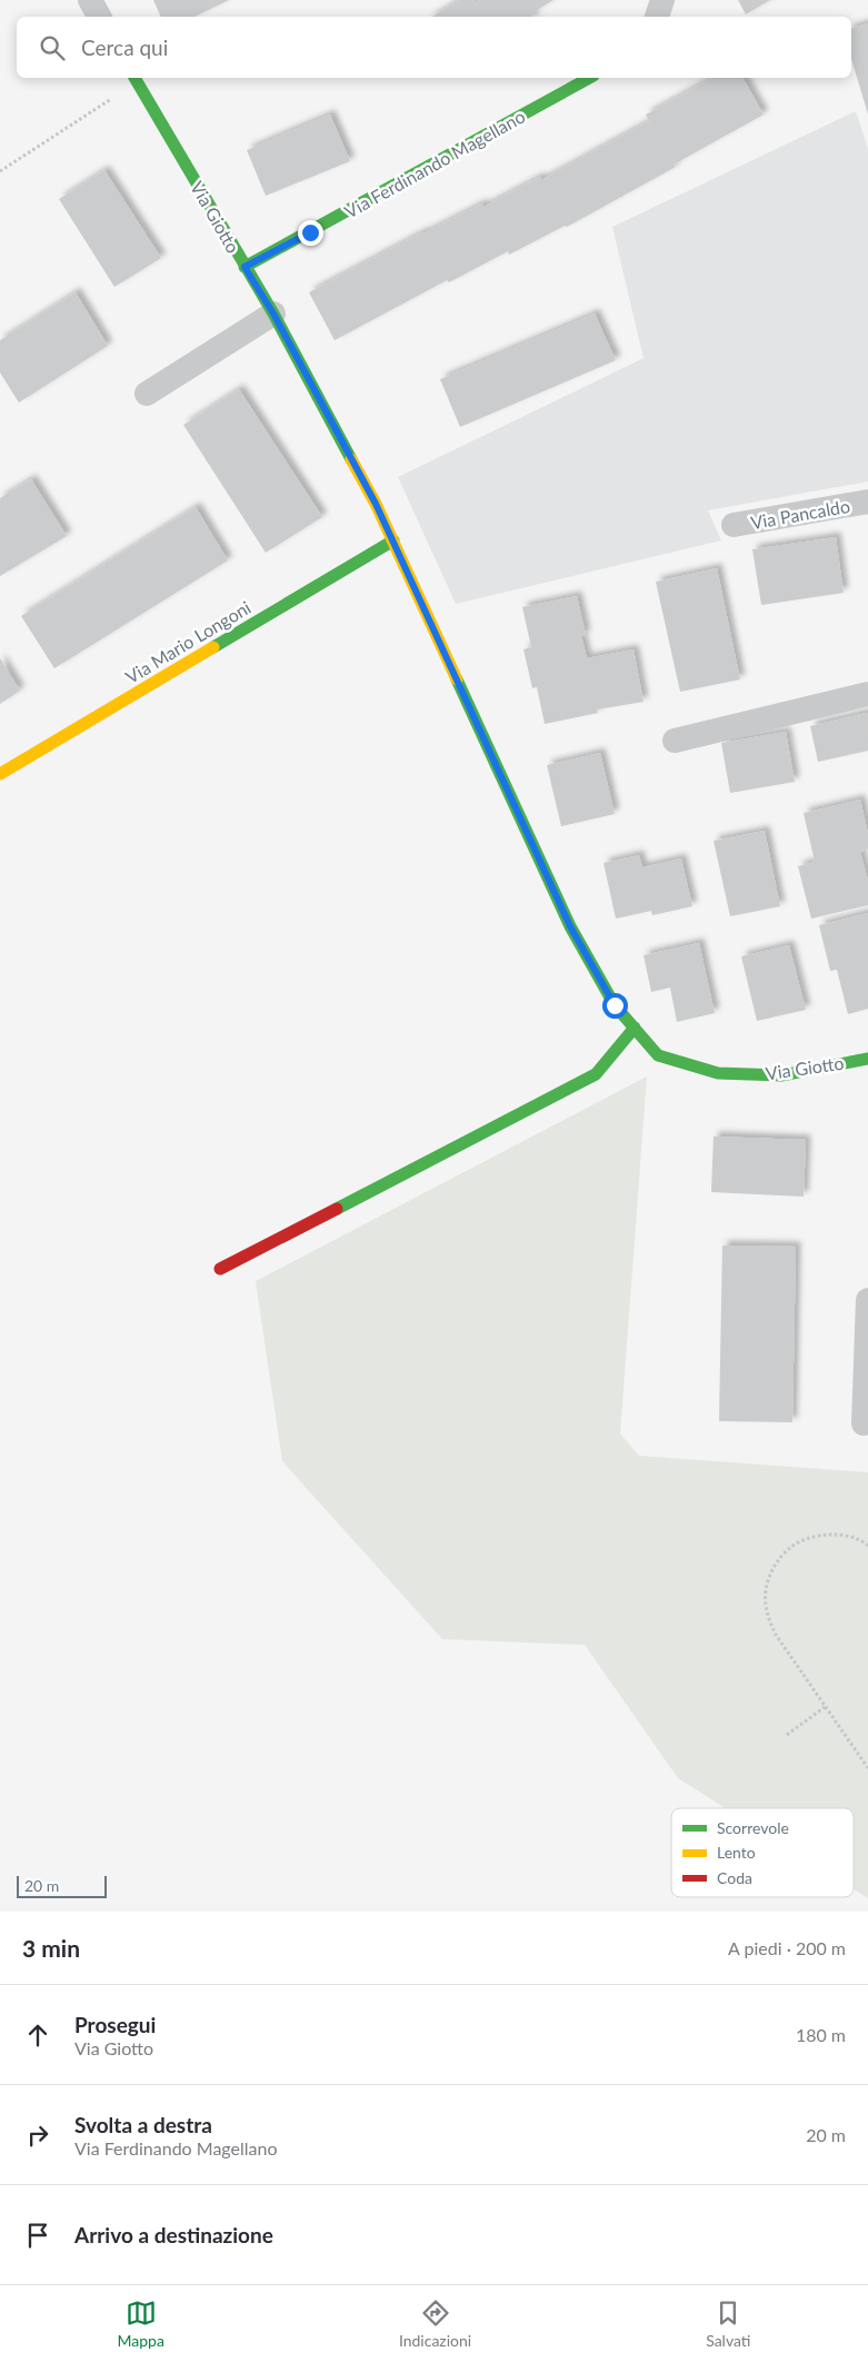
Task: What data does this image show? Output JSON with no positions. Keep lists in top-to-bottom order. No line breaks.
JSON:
{"streets":{"street":["Via Ferdinando Magellano","Via Giotto","Via Pancaldo","Via Mario Longoni"]},"crossings":[["Via Ferdinando Magellano","Via Giotto"],["Via Giotto","Via Mario Longoni"]],"legend":["Scorrevole","Lento","Coda"],"scale_bar":"20 m","page":{"search":"Cerca qui","scale":"20 m","heading":["3 min","A piedi · 200 m"],"list":[["Prosegui","Via Giotto","180 m"],["Svolta a destra","Via Ferdinando Magellano","20 m"],"Arrivo a destinazione"],"nav":["Mappa","Indicazioni","Salvati"]}}
